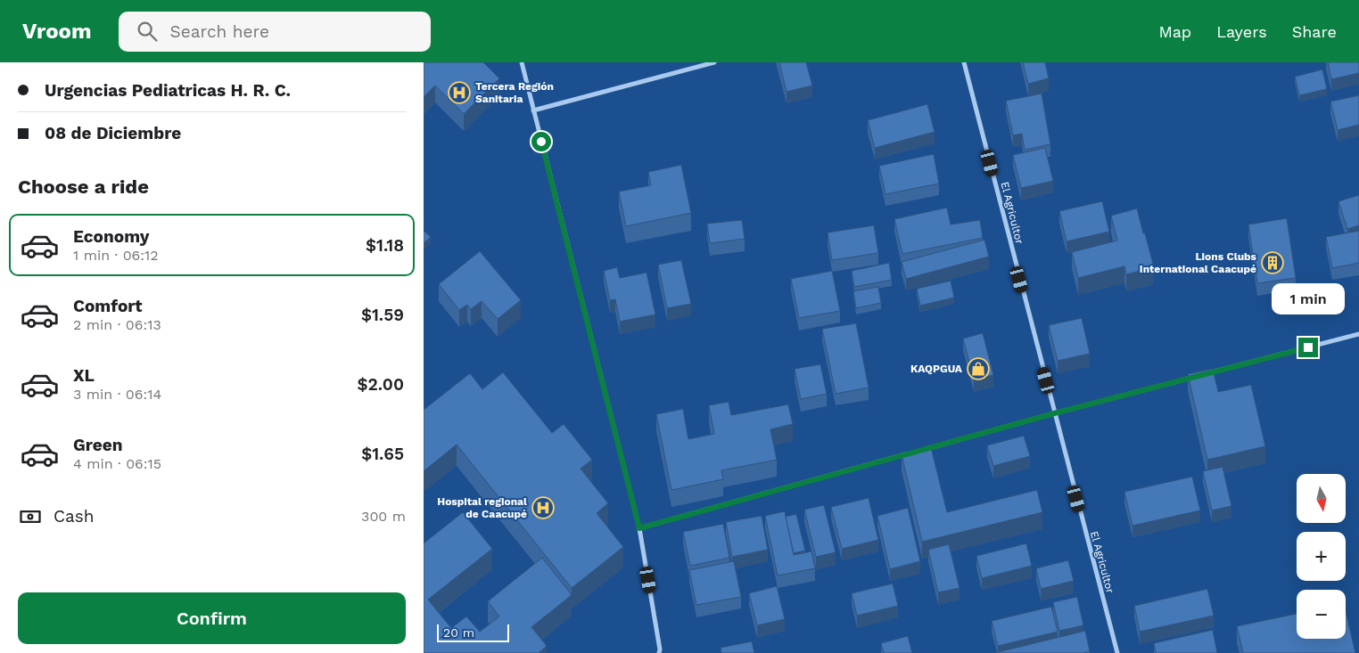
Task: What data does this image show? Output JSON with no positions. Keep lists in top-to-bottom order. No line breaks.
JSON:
{"streets":{"street":["El Agricultor"]},"places":{"hospital":["Tercera Región Sanitaria","Hospital regional de Caacupé"],"building":["Lions Clubs International Caacupé"],"shop":["KAQPGUA"]},"scale_bar":"20 m","north":"bottom","page":{"header":"Vroom","search":"Search here","nav":["Map","Layers","Share"],"banner":["Urgencias Pediatricas H. R. C.","08 de Diciembre"],"heading":"Choose a ride","list":[{"name":"Economy","note":"1 min · 06:12","value":"$1.18"},{"name":"Comfort","note":"2 min · 06:13","value":"$1.59"},{"name":"XL","note":"3 min · 06:14","value":"$2.00"},{"name":"Green","note":"4 min · 06:15","value":"$1.65"}],"bubble":"1 min","map_buttons":["+","−"],"pay":["Cash","300 m"],"buttons":"Confirm","scale":"20 m"}}
